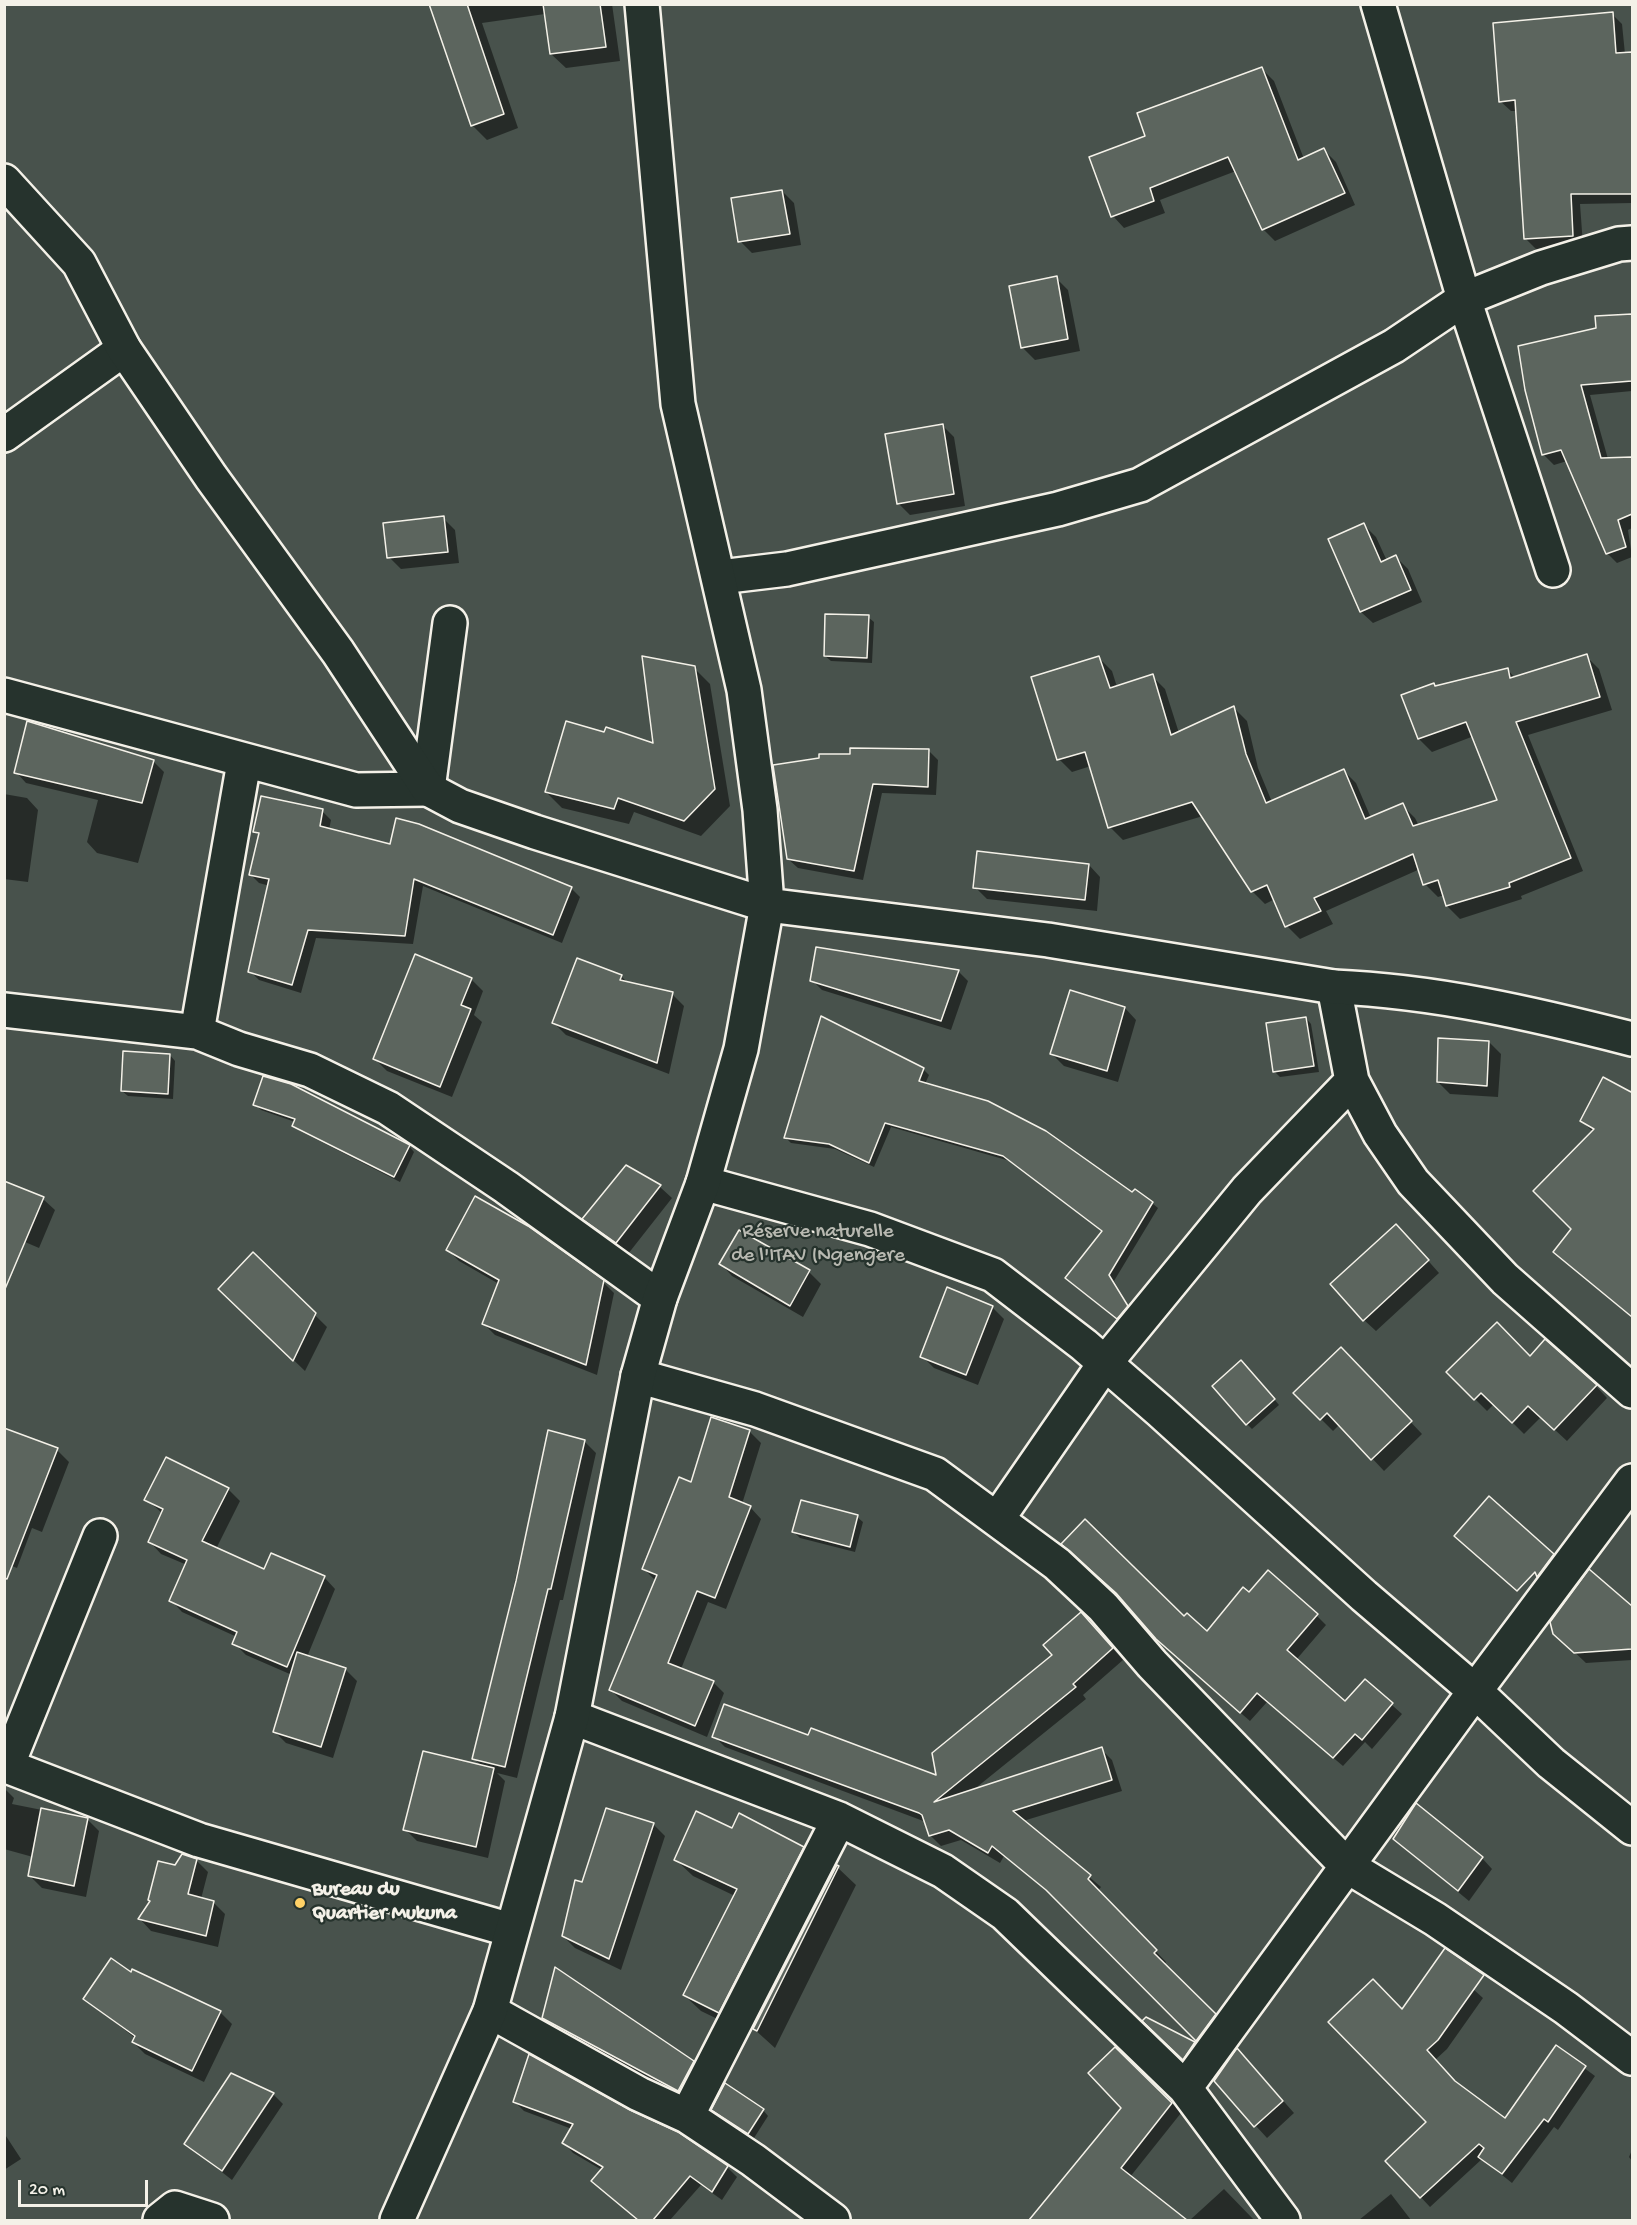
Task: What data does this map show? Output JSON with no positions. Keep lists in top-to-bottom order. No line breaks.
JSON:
{"parks":["Réserve naturelle de l'ITAV (Ngengere"],"places":["Bureau du Quartier Mukuna"],"scale_bar":"20 m"}
